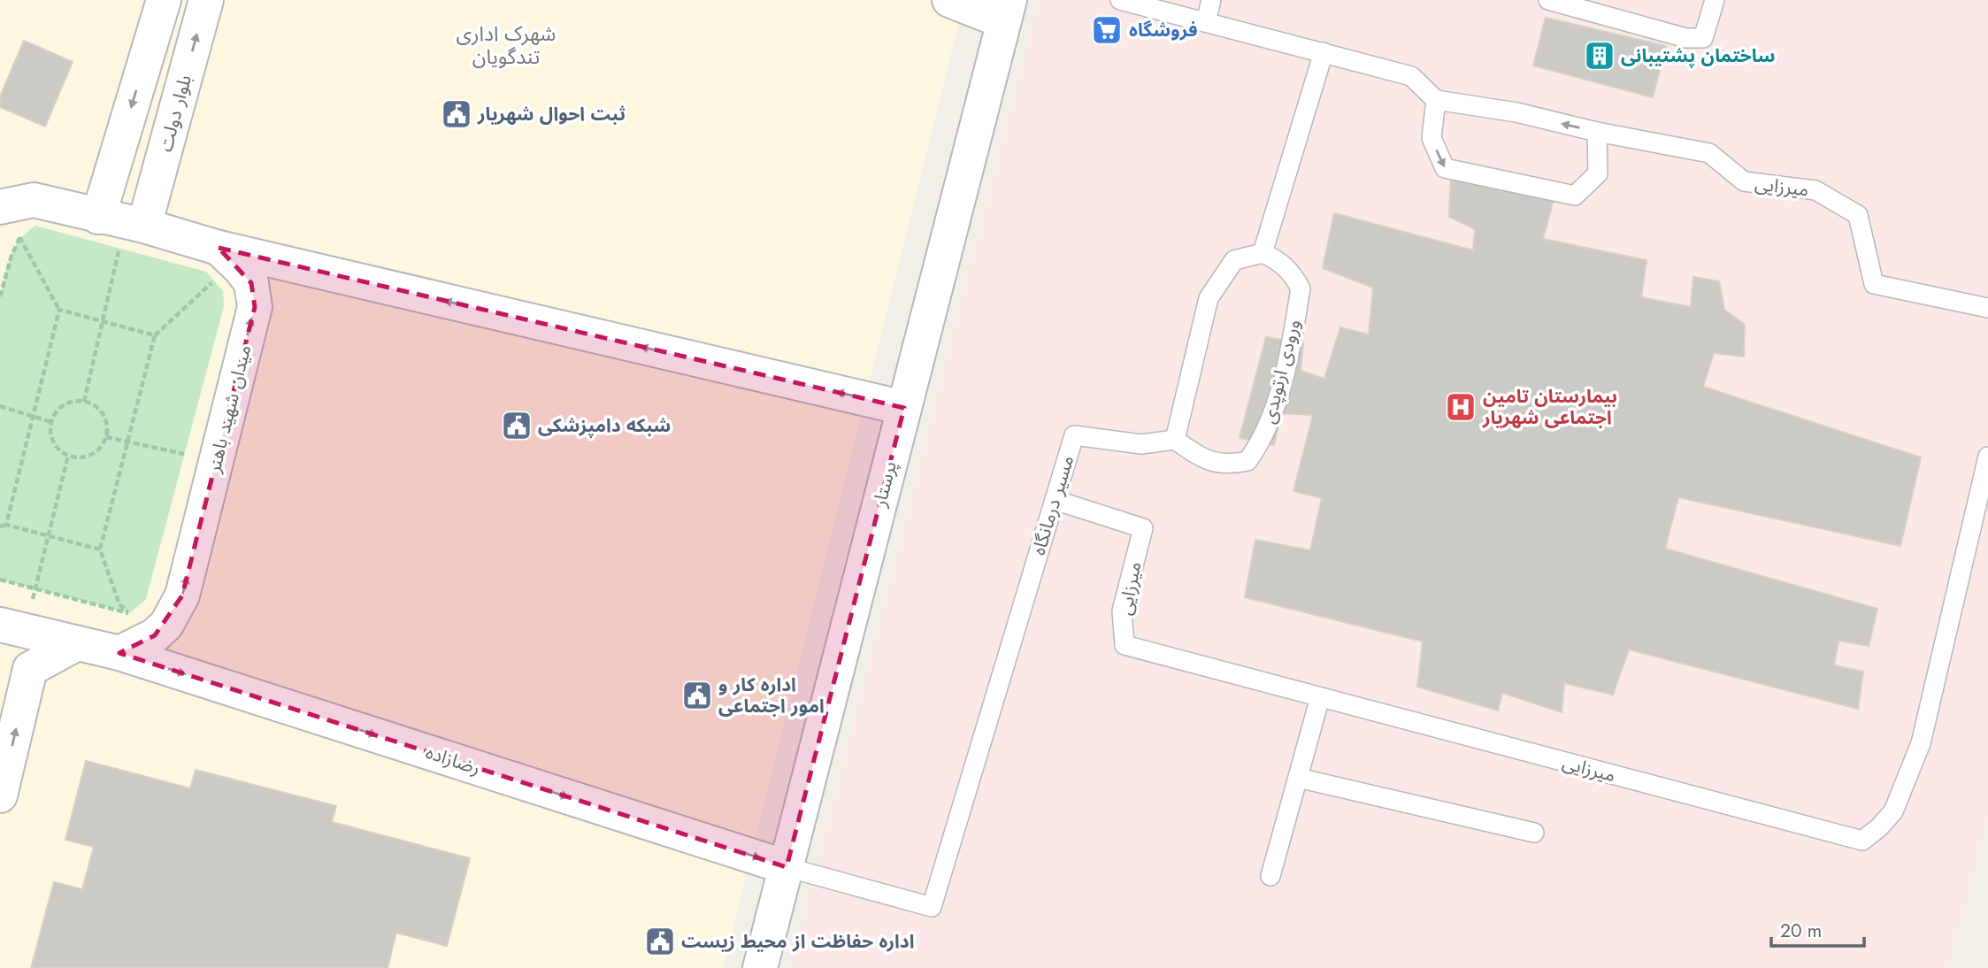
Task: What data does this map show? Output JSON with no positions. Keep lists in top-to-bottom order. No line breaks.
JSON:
{"streets":{"street":["بلوار دولت","میدان شهید باهنر","پرستار","رضازاده"],"lane":["میرزایی","ورودی ارتوپدی","مسیر درمانگاه"]},"crossings":[["بلوار دولت","میدان شهید باهنر"],["میرزایی","مسیر درمانگاه"],["ورودی ارتوپدی","مسیر درمانگاه"],["میدان شهید باهنر","رضازاده"],["پرستار","مسیر درمانگاه"],["پرستار","رضازاده"],["مسیر درمانگاه","رضازاده"]],"one_way":["میدان شهید باهنر","رضازاده"],"districts":["شهرک اداری تندگویان"],"places":{"supermarket":["فروشگاه"],"building":["ساختمان پشتیبانی"],"public building":["ثبت احوال شهریار","شبکه دامپزشکی","اداره کار و امور اجتماعی","اداره حفاظت از محیط زیست"],"hospital":["بیمارستان تامین اجتماعی شهریار"]},"scale_bar":"20 m"}
